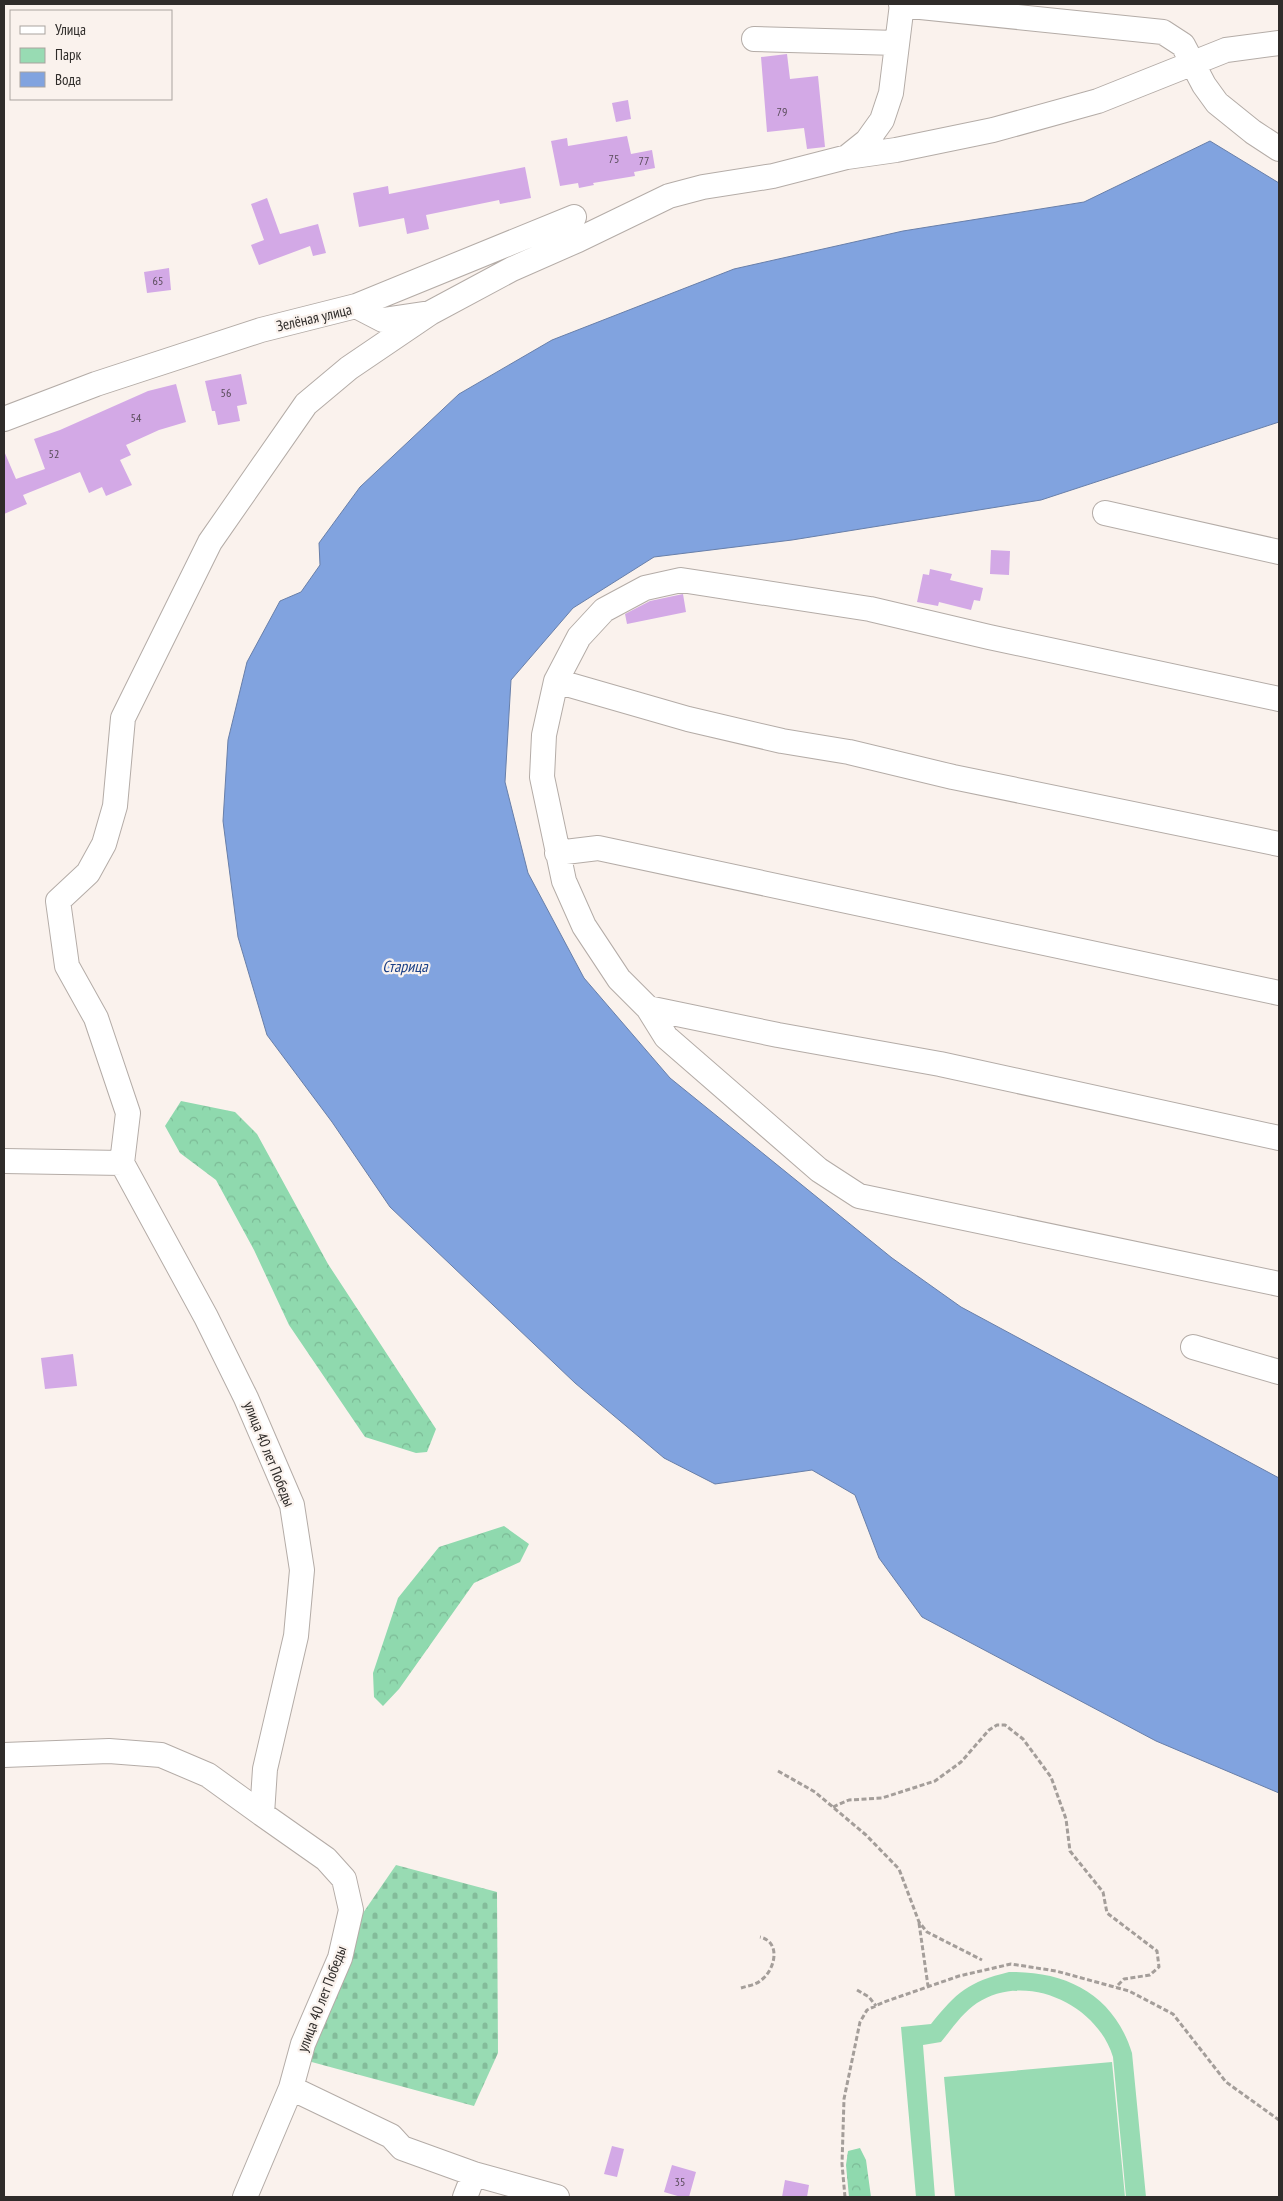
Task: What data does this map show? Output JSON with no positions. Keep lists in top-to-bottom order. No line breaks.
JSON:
{"streets":{"street":["Зелёная улица","улица 40 лет Победы"]},"water":["Старица"],"house_numbers":["79","75","77","65","56","54","52","35"],"legend":["Улица","Парк","Вода"]}
